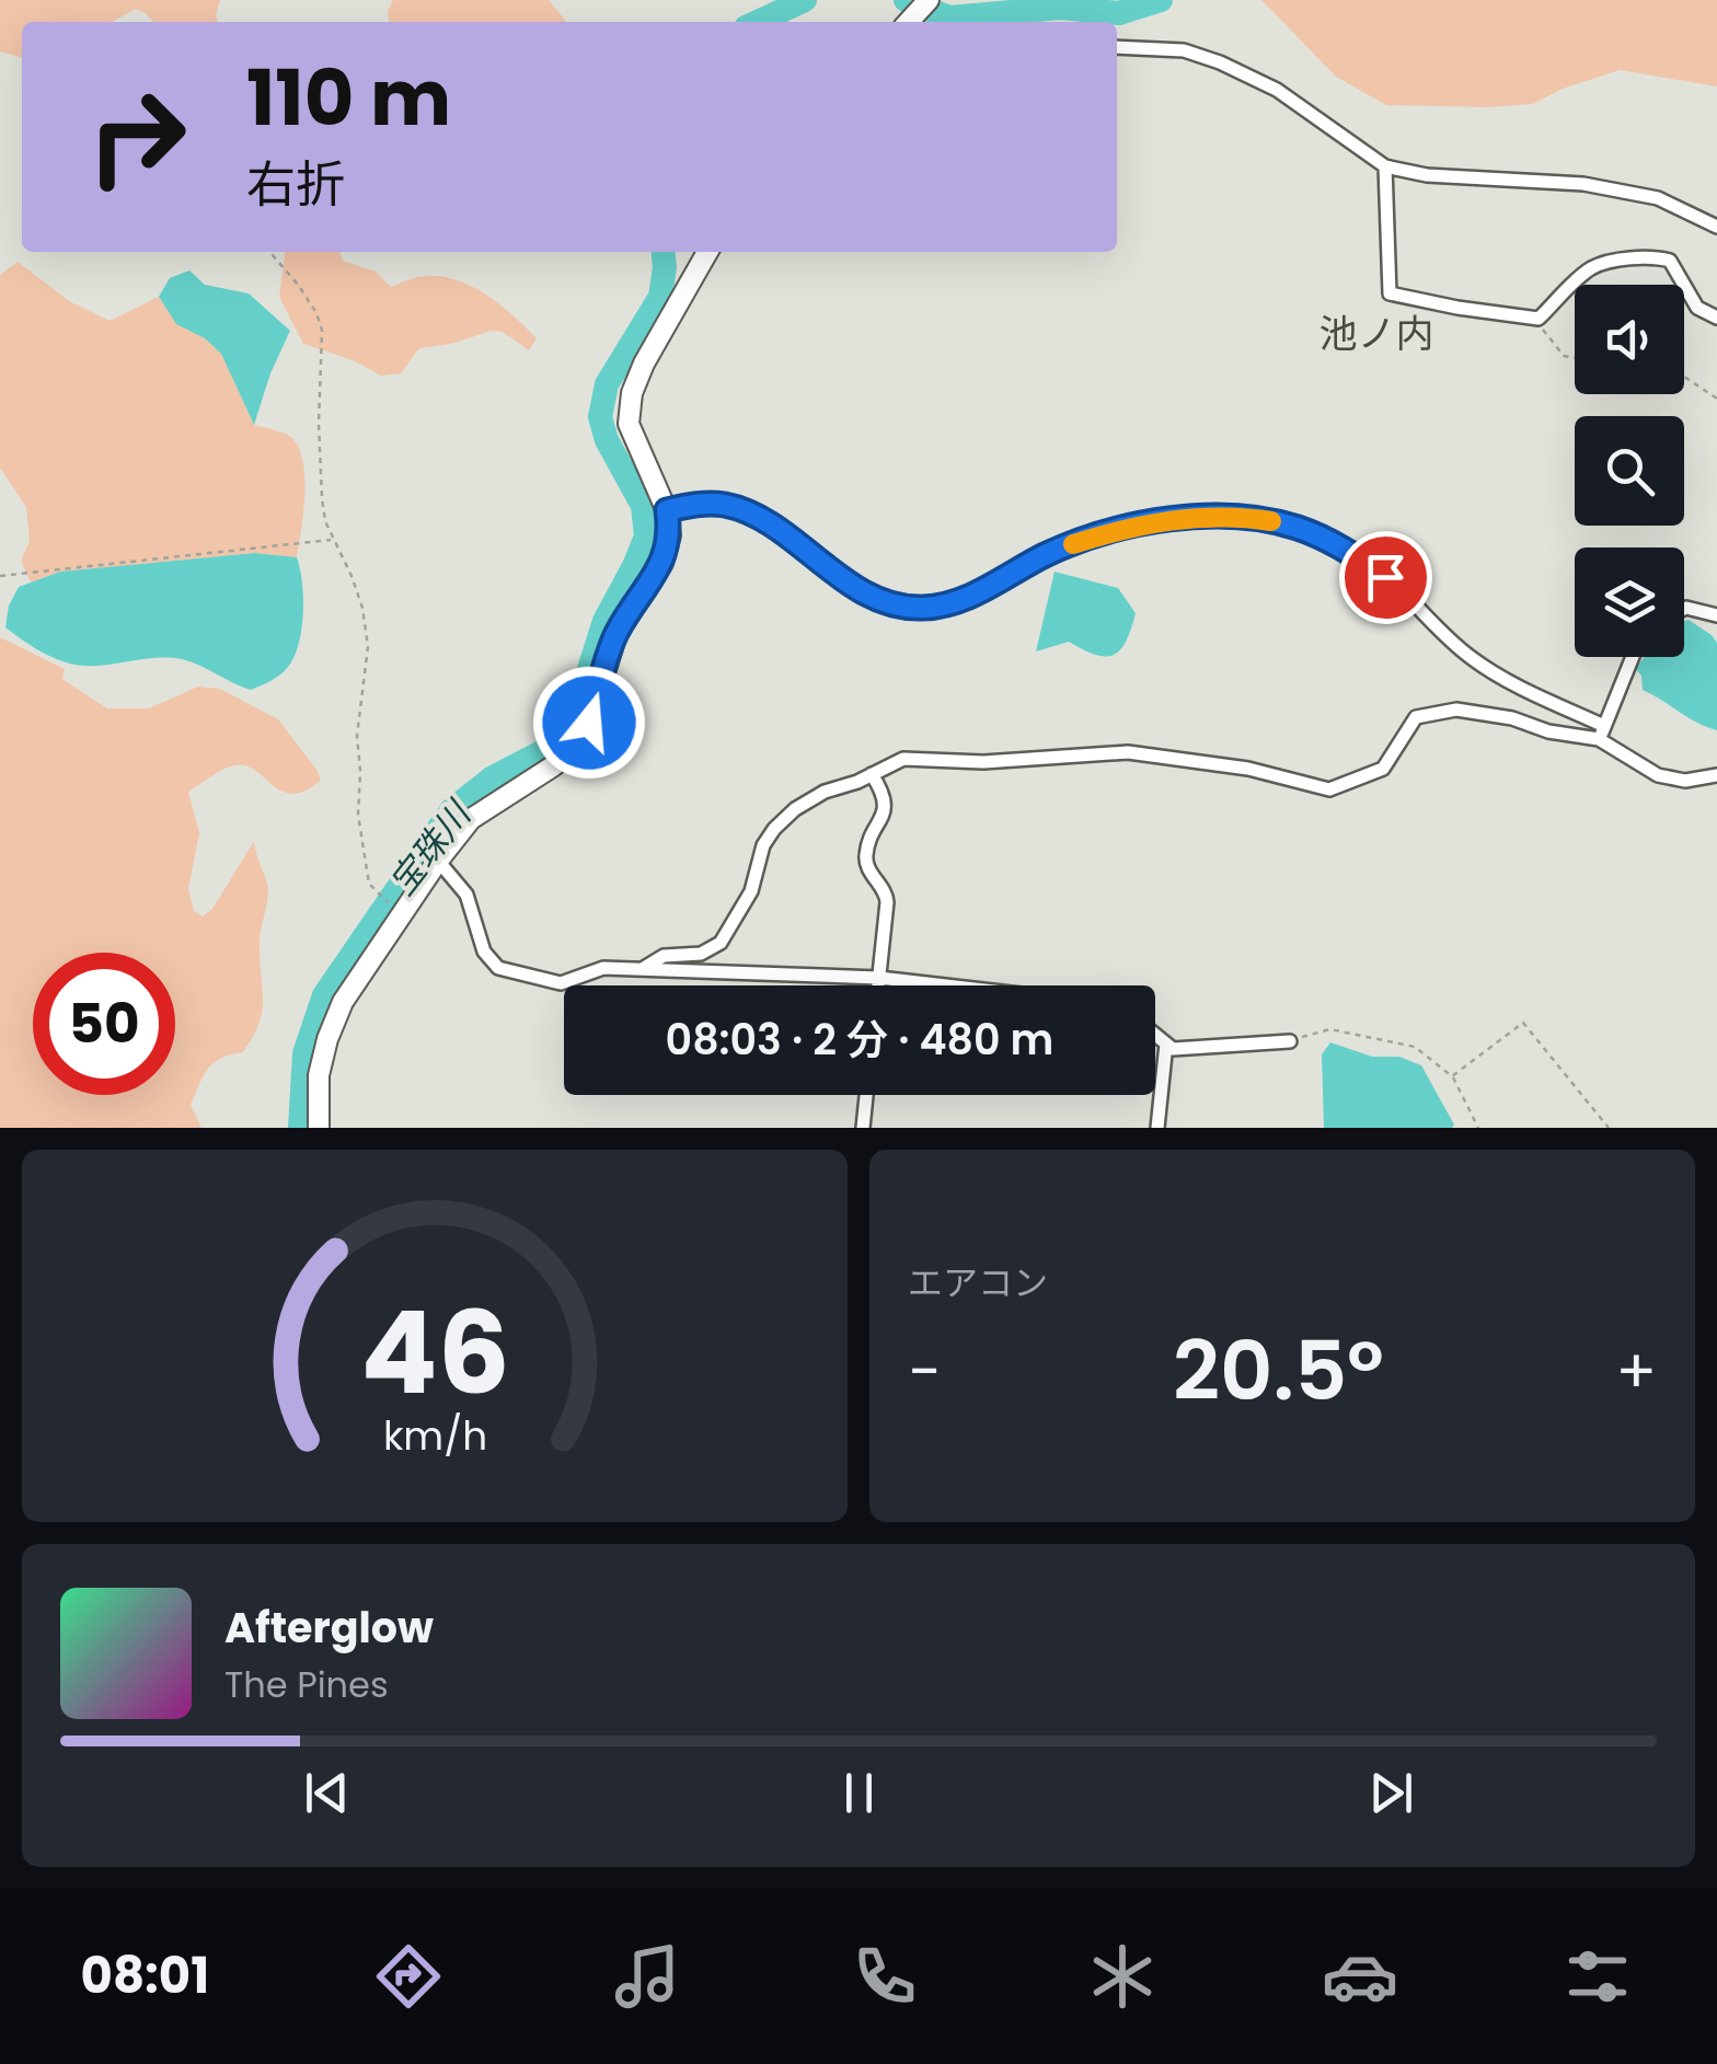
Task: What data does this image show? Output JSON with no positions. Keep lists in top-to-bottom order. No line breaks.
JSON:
{"districts":["池ノ内"],"water":["宝珠川"],"page":{"turn":["110 m","右折"],"limit":"50","trip":"08:03 · 2 分 · 480 m","tile":"エアコン","heat":["−","20.5°","+"],"song":["Afterglow","The Pines"],"tabs":"08:01","gauge":["46","km/h"]}}
